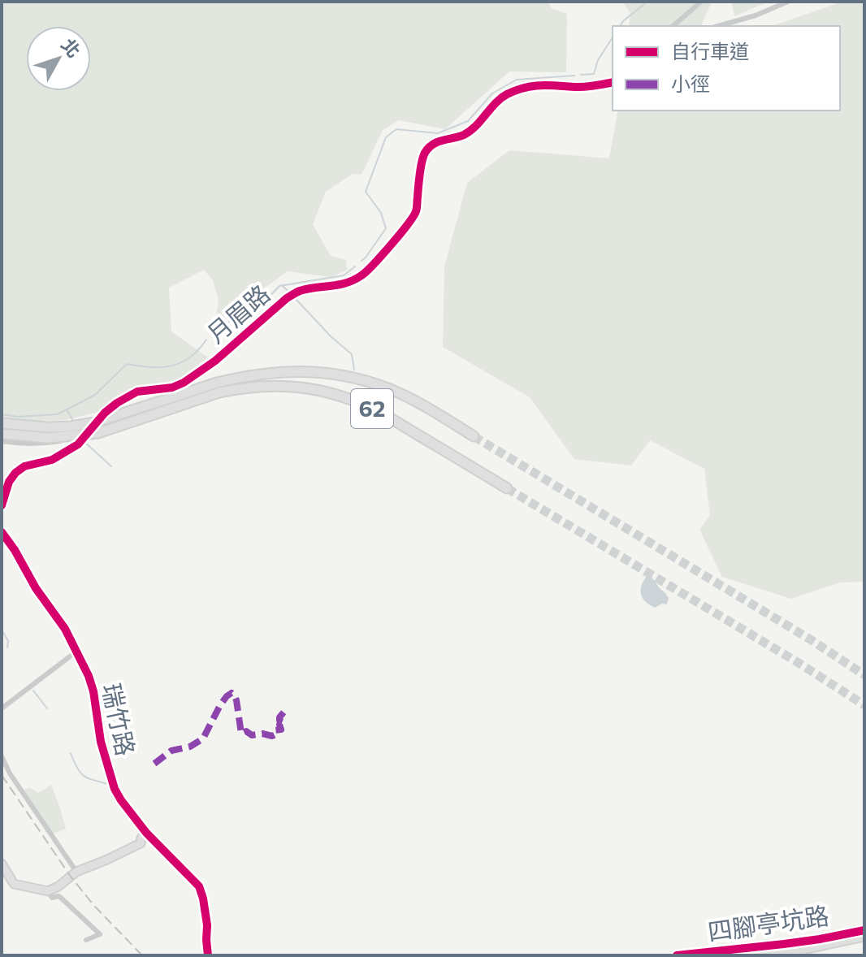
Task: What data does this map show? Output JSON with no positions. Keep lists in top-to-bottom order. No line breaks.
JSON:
{"streets":{"highway":["62"],"street":["月眉路","瑞竹路","四腳亭坑路"]},"legend":["自行車道","小徑"],"north":"top right"}
